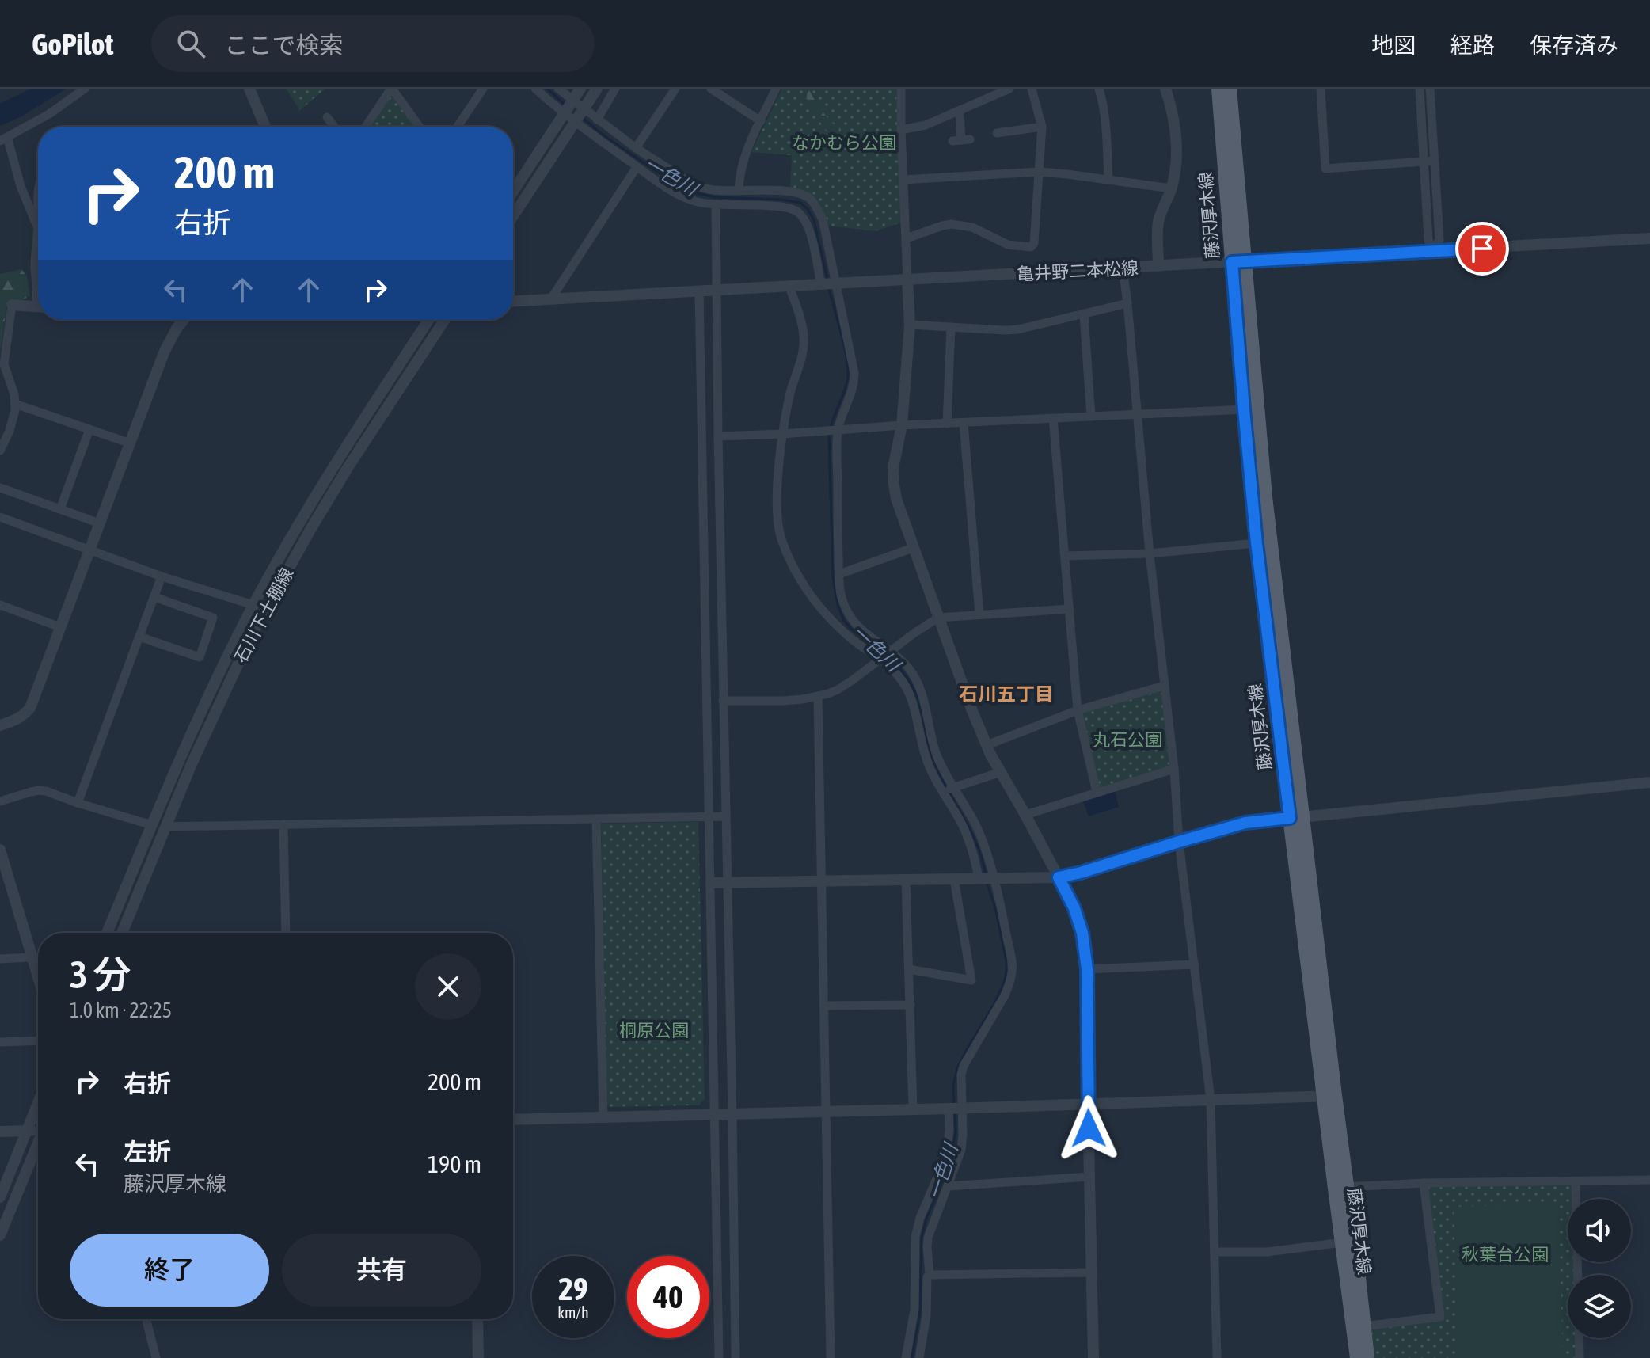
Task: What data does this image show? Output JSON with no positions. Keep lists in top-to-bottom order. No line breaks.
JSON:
{"streets":{"main road":["藤沢厚木線"],"street":["亀井野二本松線","石川下土棚線"]},"crossings":[["藤沢厚木線","亀井野二本松線"]],"districts":["石川五丁目"],"water":["一色川"],"parks":["なかむら公園","丸石公園","桐原公園","秋葉台公園"],"page":{"header":"GoPilot","search":"ここで検索","nav":["地図","経路","保存済み"],"turn":["200 m","右折"],"heading":["3 分","1.0 km · 22:25"],"list":[{"name":"右折","value":"200 m"},{"name":"左折","note":"藤沢厚木線","value":"190 m"}],"buttons":["終了","共有"],"speed":"29 km/h","limit":"40"}}
